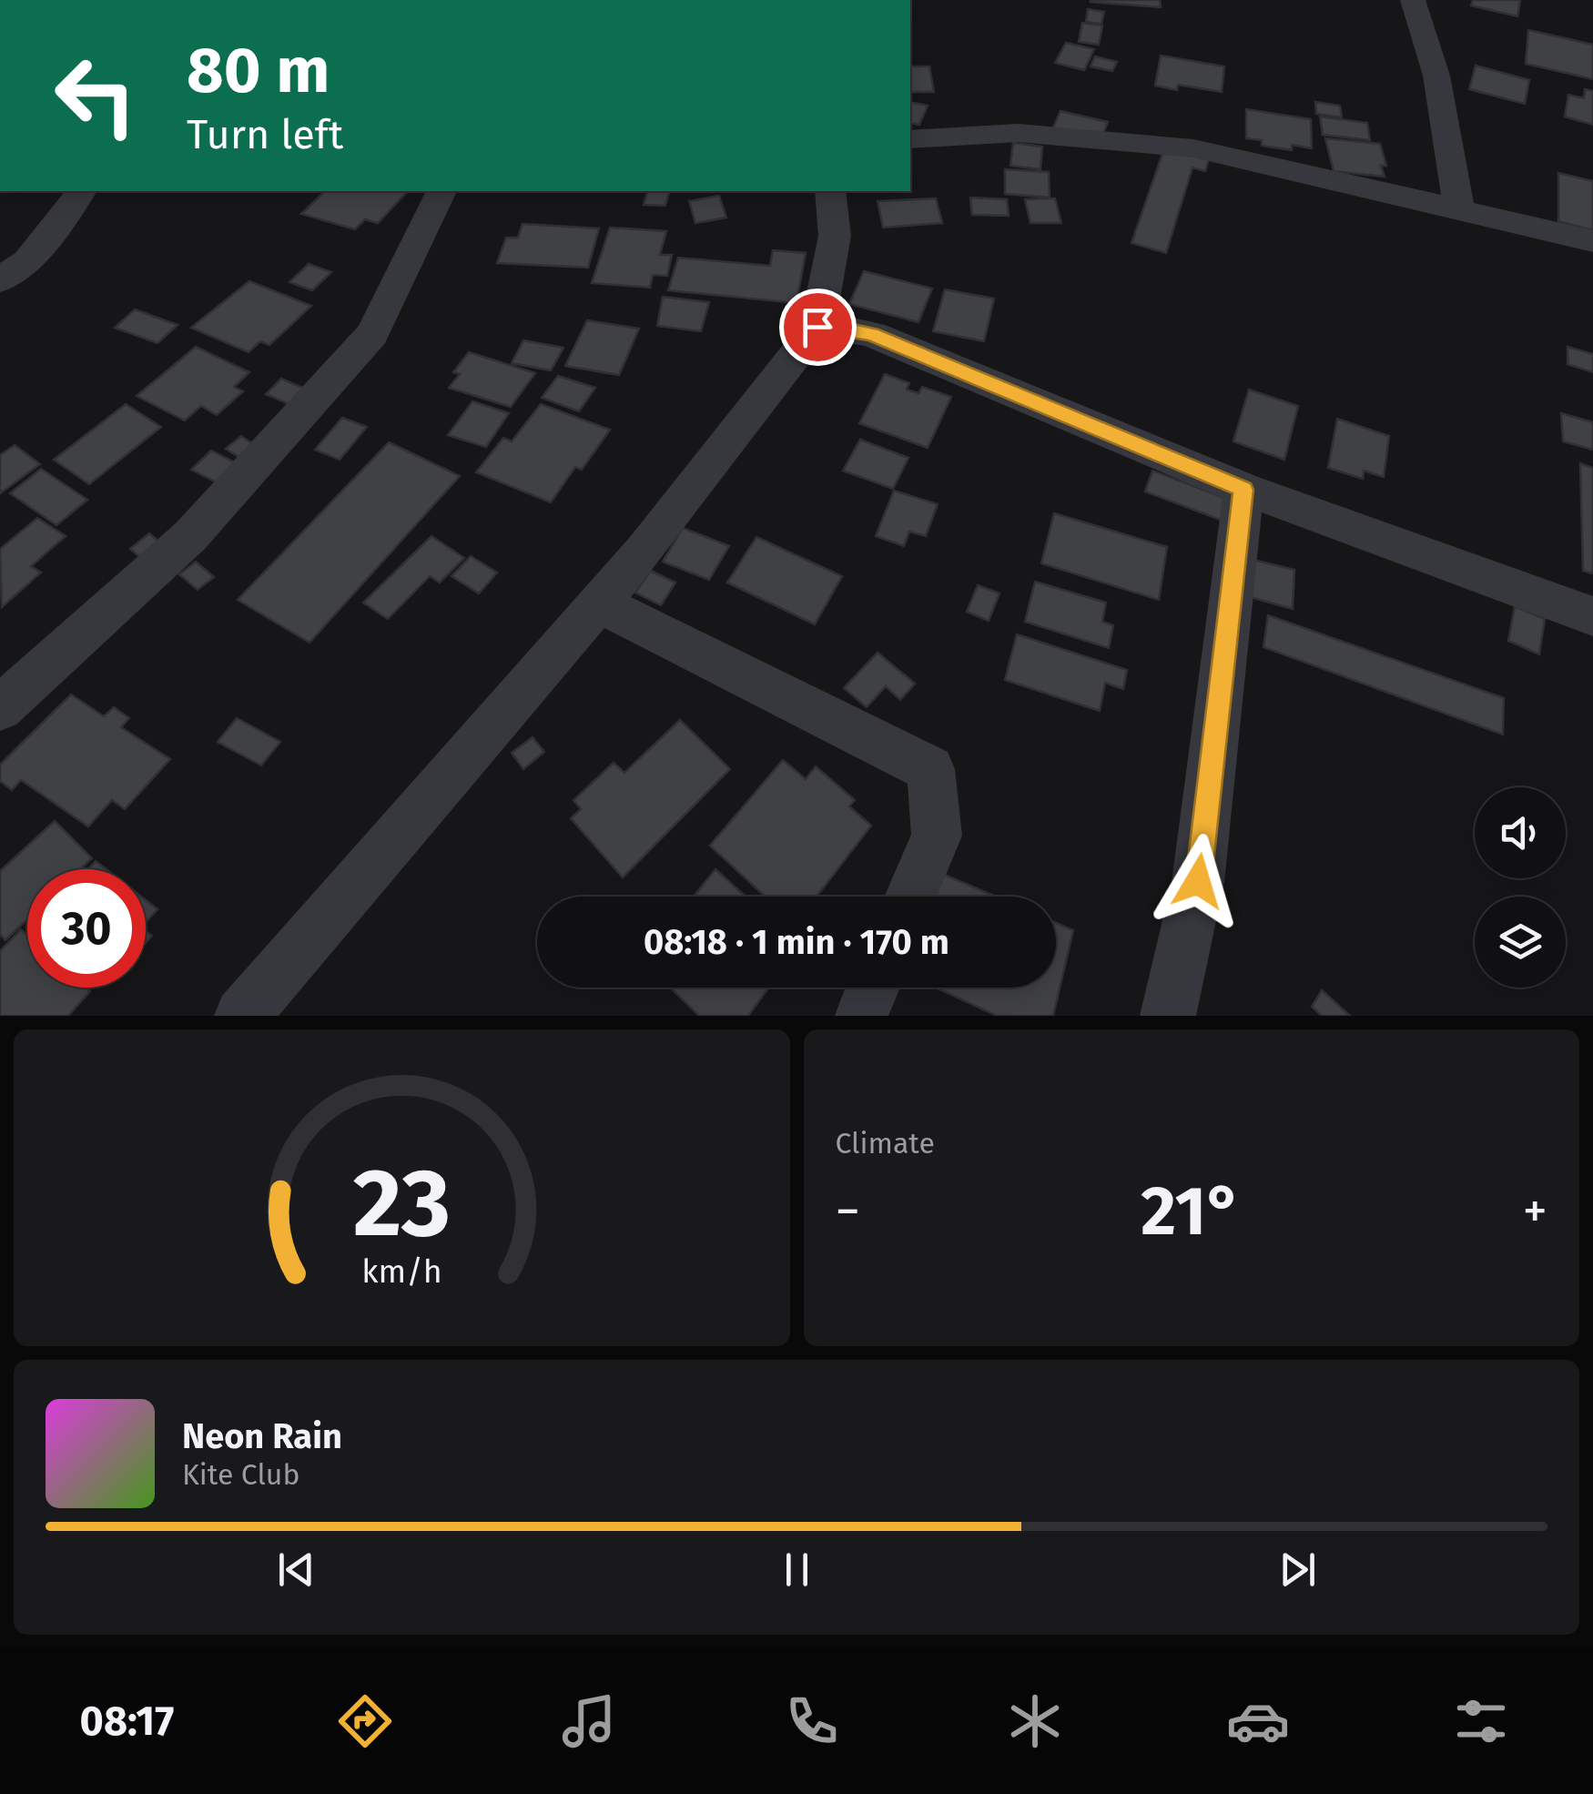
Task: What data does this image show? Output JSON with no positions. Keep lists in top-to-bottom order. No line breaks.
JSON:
{"page":{"turn":["80 m","Turn left"],"limit":"30","trip":"08:18 · 1 min · 170 m","tile":"Climate","heat":["−","21°","+"],"song":["Neon Rain","Kite Club"],"tabs":"08:17","gauge":["23","km/h"]}}
